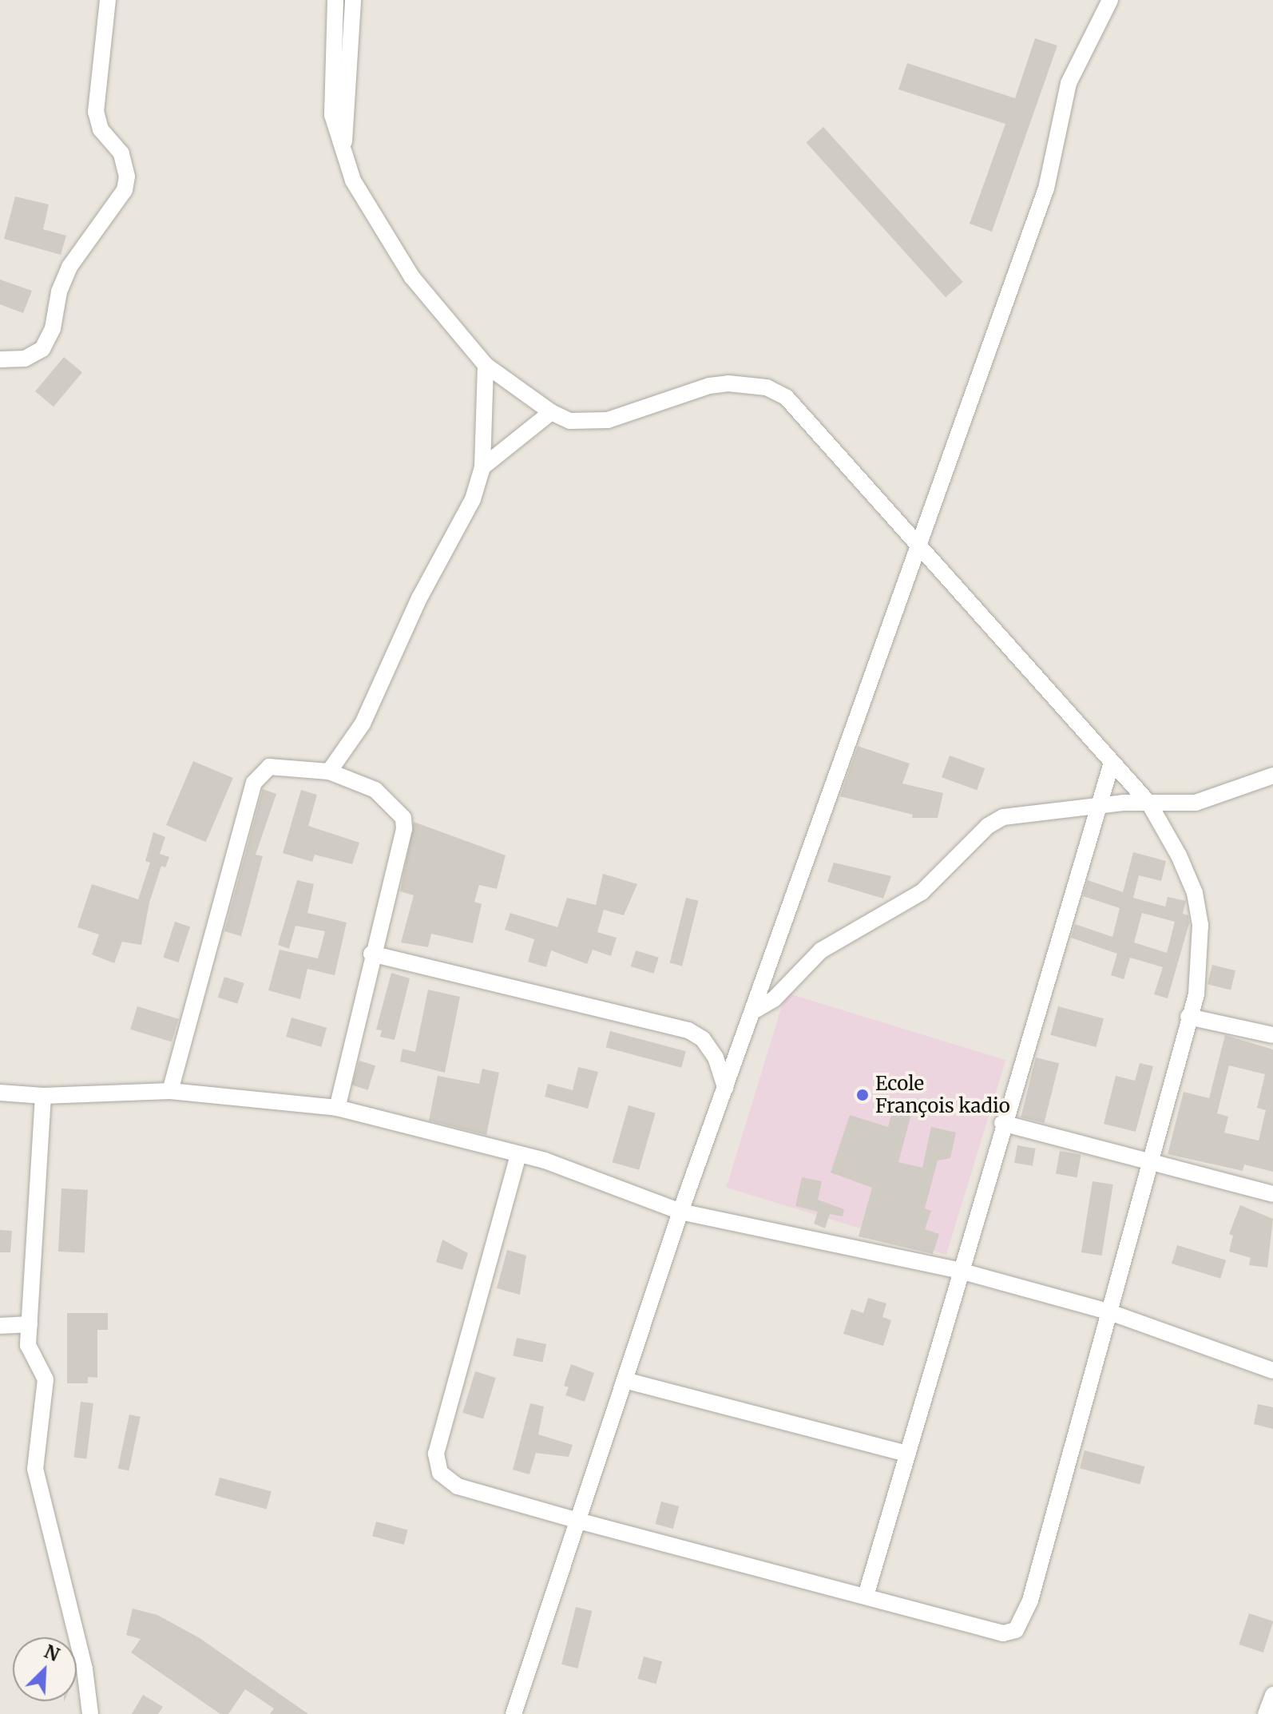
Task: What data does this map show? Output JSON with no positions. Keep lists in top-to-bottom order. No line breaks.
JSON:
{"places":["Ecole François kadio"],"north":"top right"}
